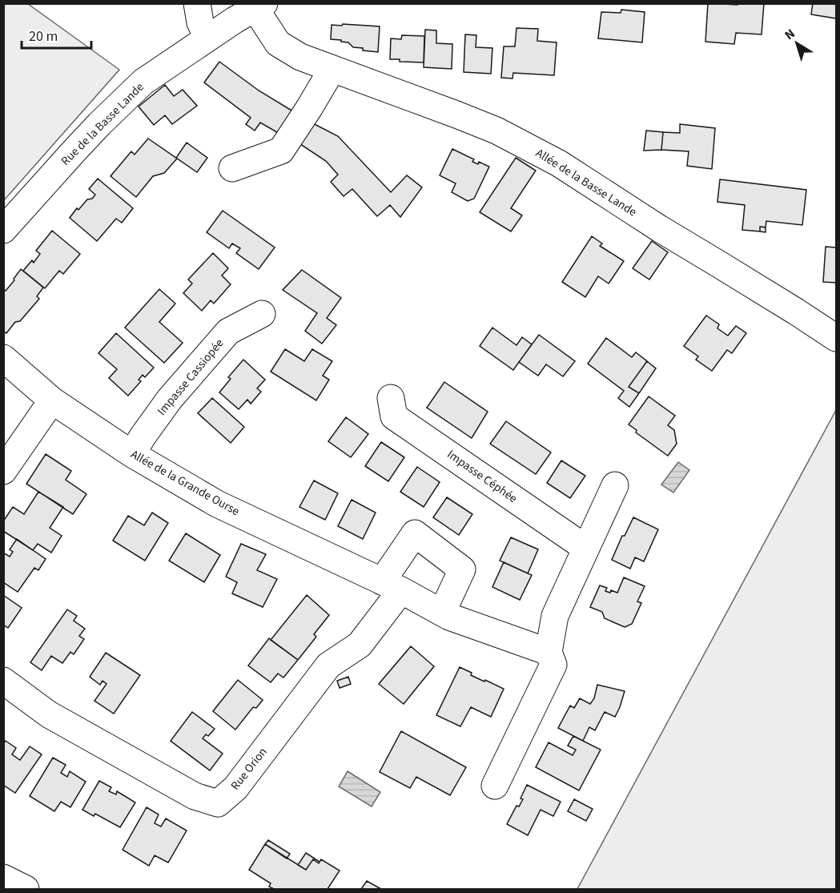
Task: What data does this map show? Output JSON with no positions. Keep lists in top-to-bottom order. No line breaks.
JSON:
{"streets":{"street":["Rue de la Basse Lande","Allée de la Basse Lande","Impasse Cassiopée","Impasse Céphée","Allée de la Grande Ourse","Rue Orion"]},"crossings":[["Rue de la Basse Lande","Allée de la Basse Lande"],["Impasse Cassiopée","Allée de la Grande Ourse"],["Allée de la Grande Ourse","Rue Orion"]],"scale_bar":"20 m","north":"top left"}
